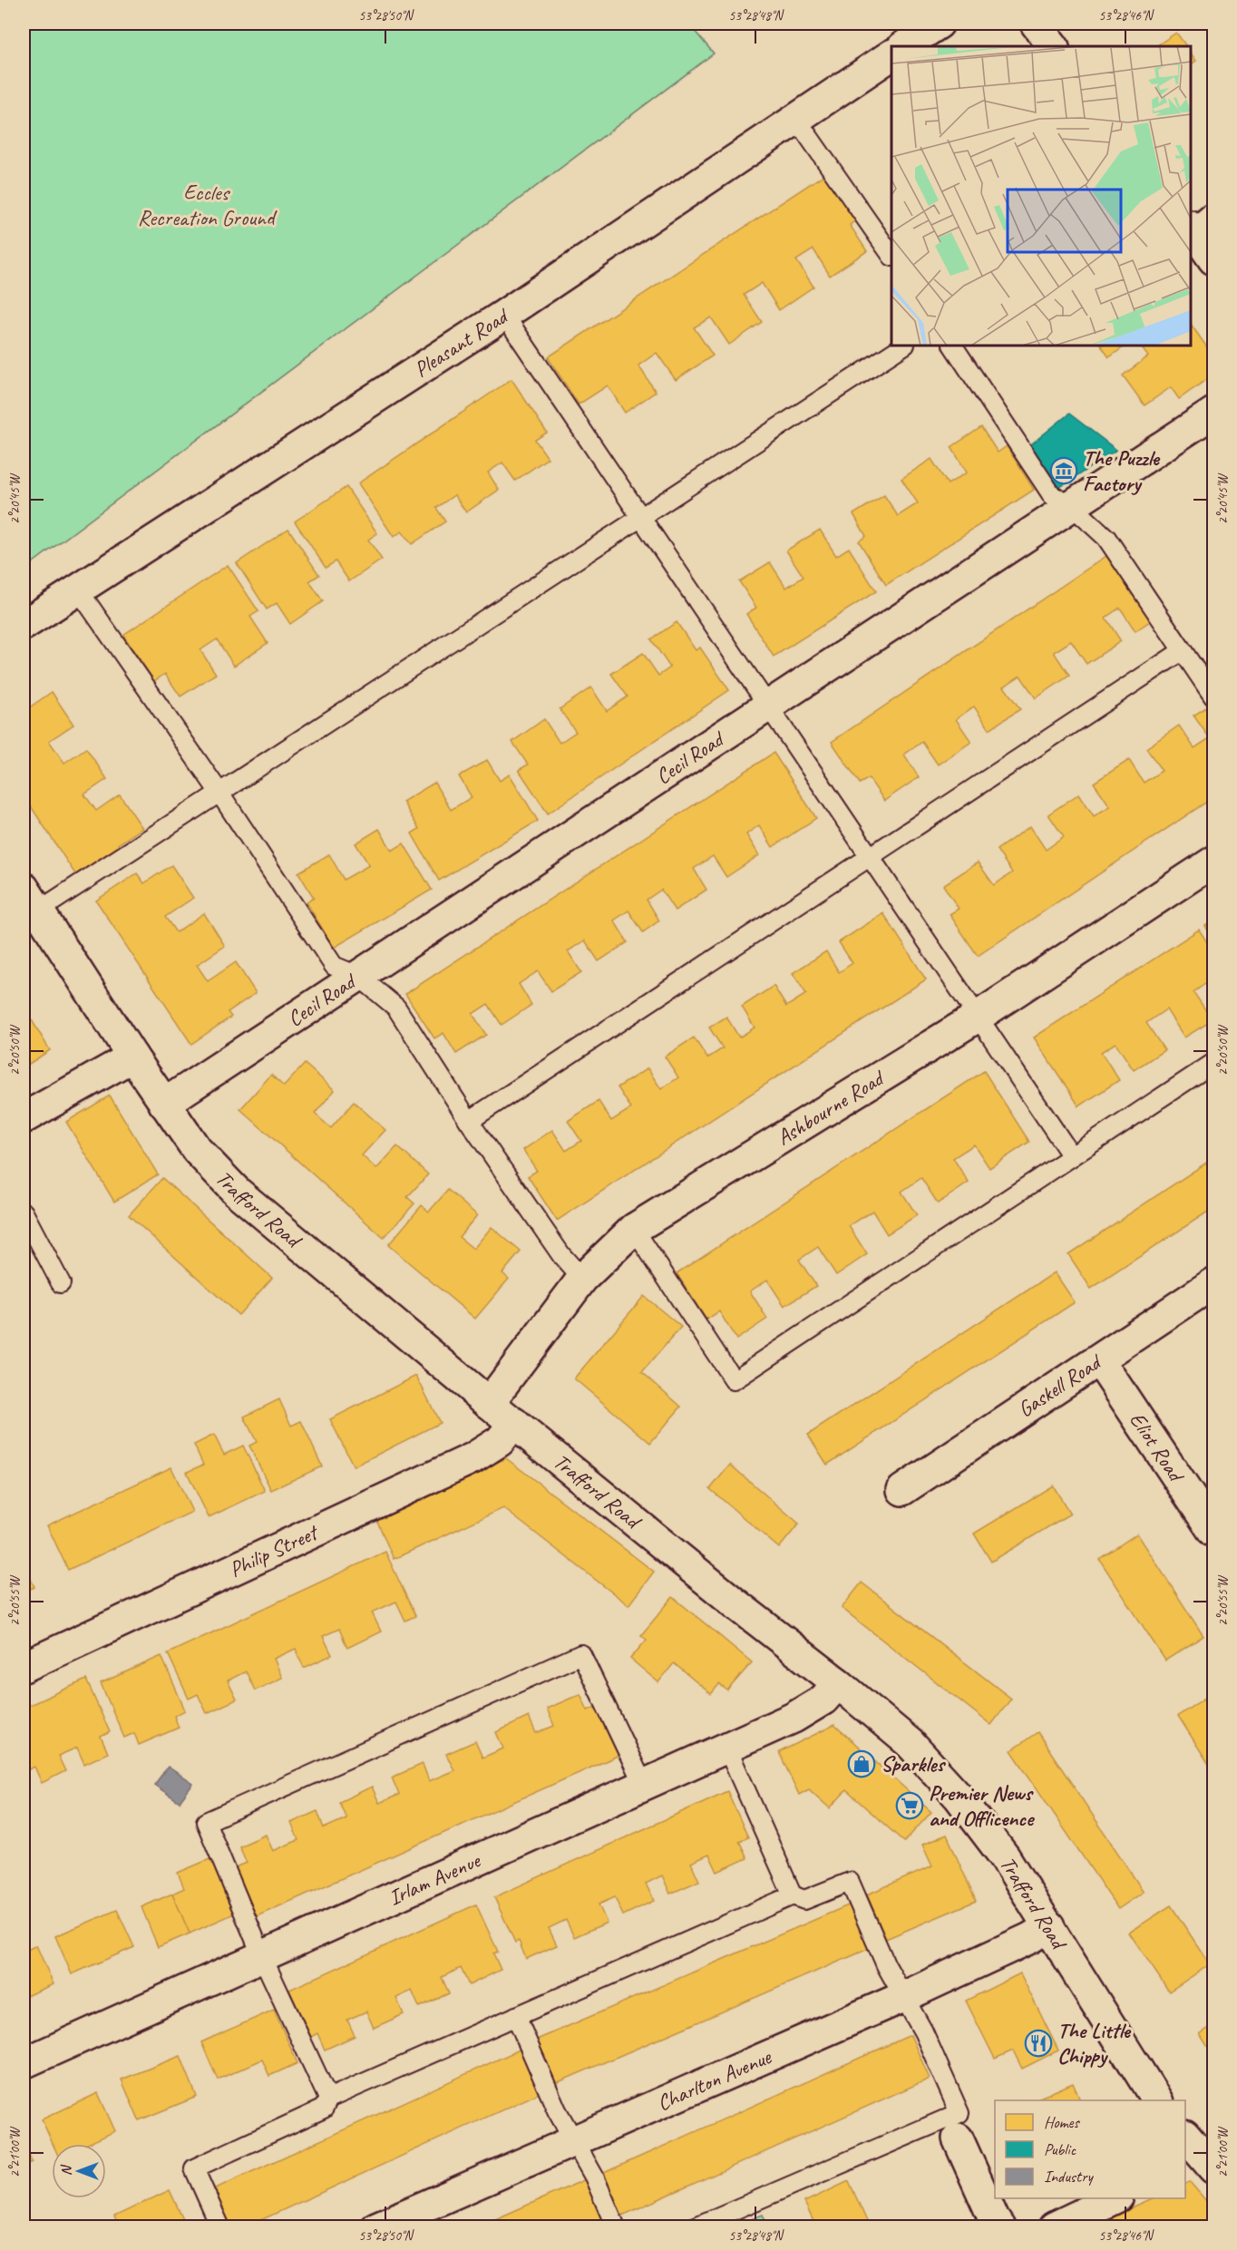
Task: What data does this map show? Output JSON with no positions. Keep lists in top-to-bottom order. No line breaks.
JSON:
{"streets":{"street":["Pleasant Road","Cecil Road","Ashbourne Road","Trafford Road","Gaskell Road","Eliot Road","Philip Street","Irlam Avenue","Charlton Avenue"]},"crossings":[["Cecil Road","Trafford Road"],["Ashbourne Road","Trafford Road"],["Trafford Road","Philip Street"],["Trafford Road","Irlam Avenue"],["Trafford Road","Charlton Avenue"],["Gaskell Road","Eliot Road"]],"parks":["Eccles Recreation Ground"],"places":{"museum":["The Puzzle Factory"],"shop":["Sparkles"],"supermarket":["Premier News and Offlicence"],"restaurant":["The Little Chippy"]},"legend":["Homes","Public","Industry"],"north":"left","coordinates":["53°28'50\"N","53°28'48\"N","53°28'46\"N","2°20'45\"W","2°20'50\"W","2°20'55\"W","2°21'00\"W"]}
